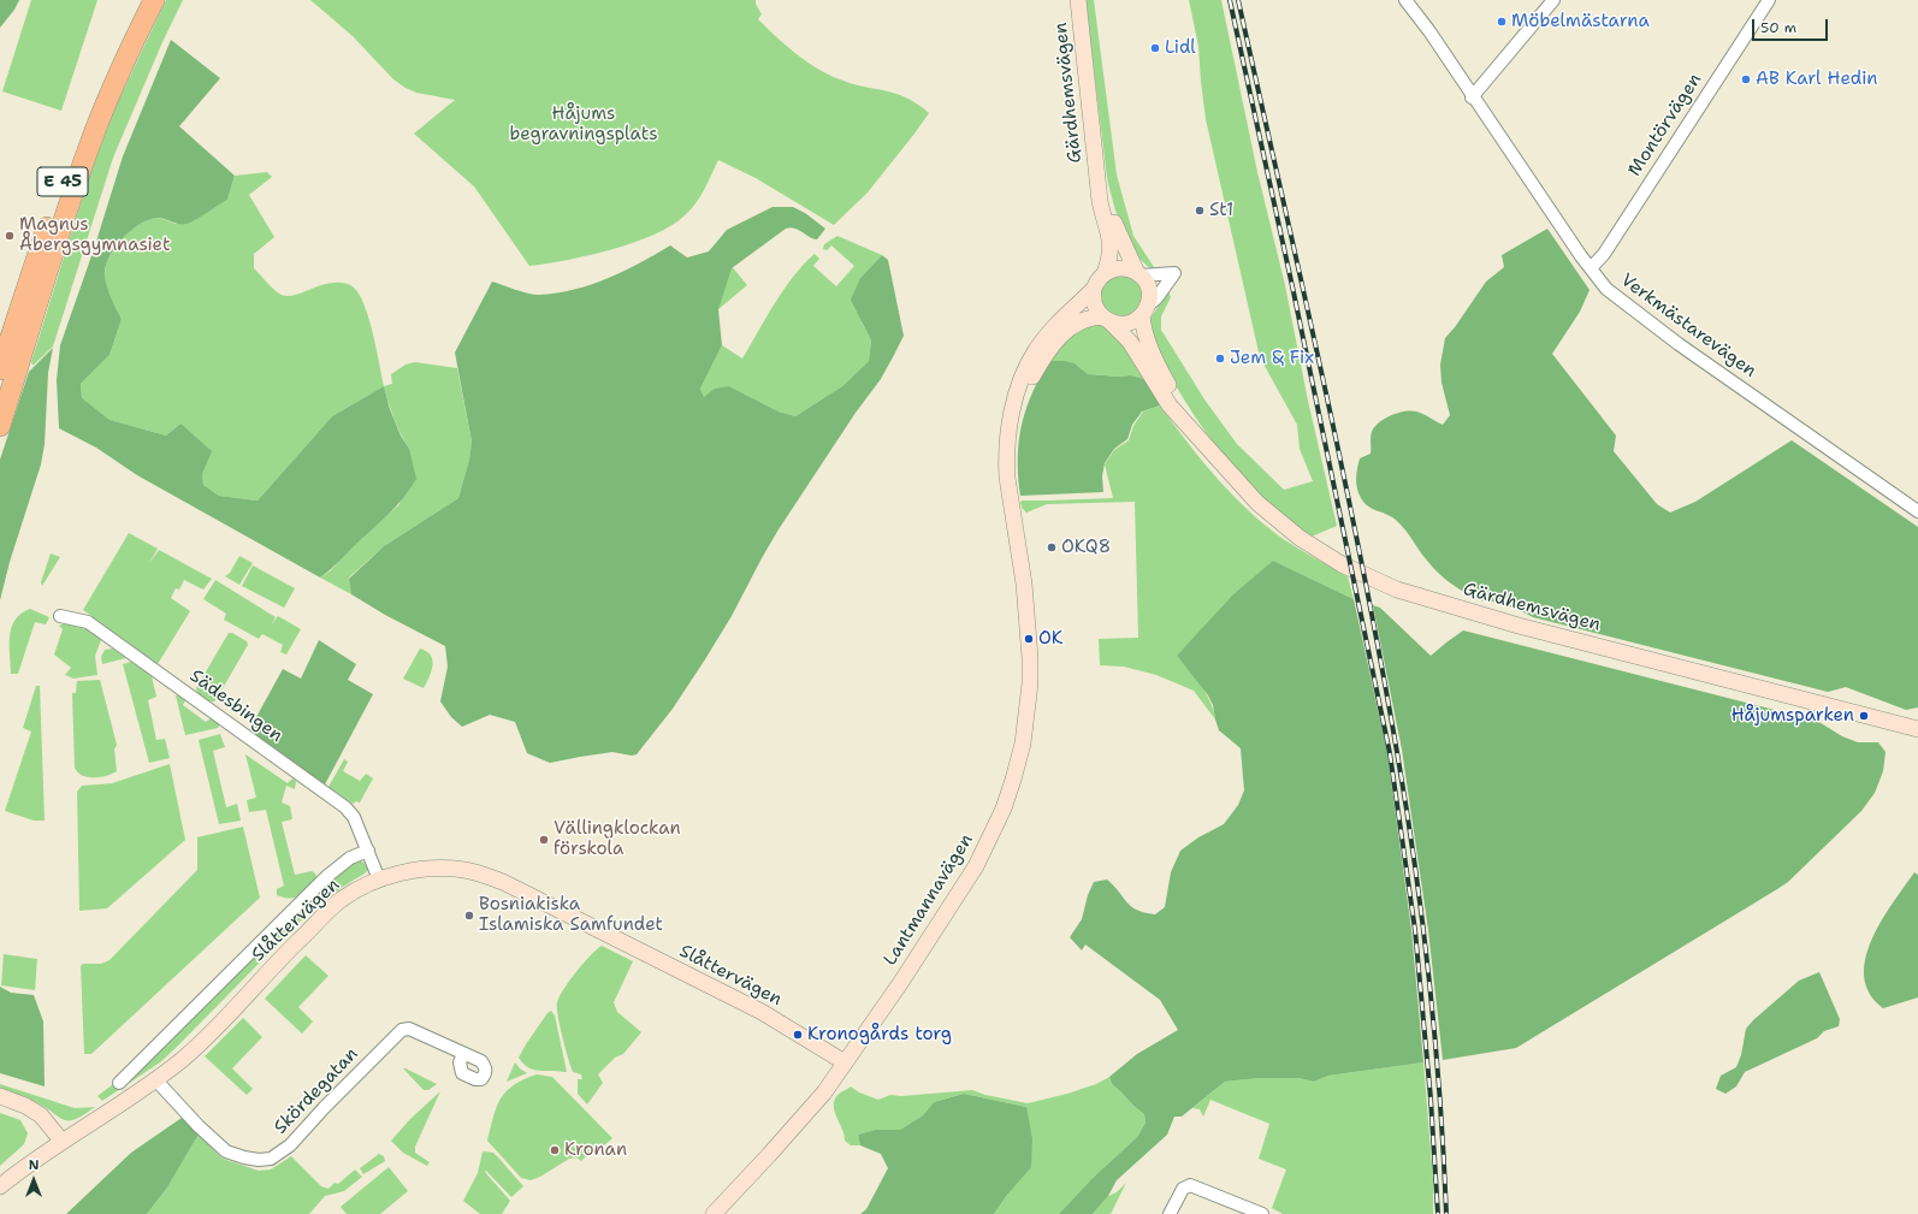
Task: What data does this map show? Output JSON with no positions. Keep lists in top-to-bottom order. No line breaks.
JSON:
{"streets":{"highway":["E 45"],"street":["Gärdhemsvägen","Montörvägen","Verkmästarevägen","Sädesbingen","Lantmannavägen","Slåttervägen","Skördegatan"]},"crossings":[["Gärdhemsvägen","Lantmannavägen"],["Montörvägen","Verkmästarevägen"],["Sädesbingen","Slåttervägen"],["Lantmannavägen","Slåttervägen"],["Slåttervägen","Skördegatan"]],"parks":["Håjums begravningsplats"],"places":["Möbelmästarna","Lidl","AB Karl Hedin","St1","Magnus Åbergsgymnasiet","Jem & Fix","OKQ8","OK","Håjumsparken","Vällingklockan förskola","Bosniakiska Islamiska Samfundet","Kronogårds torg","Kronan"],"scale_bar":"50 m","north":"top"}
